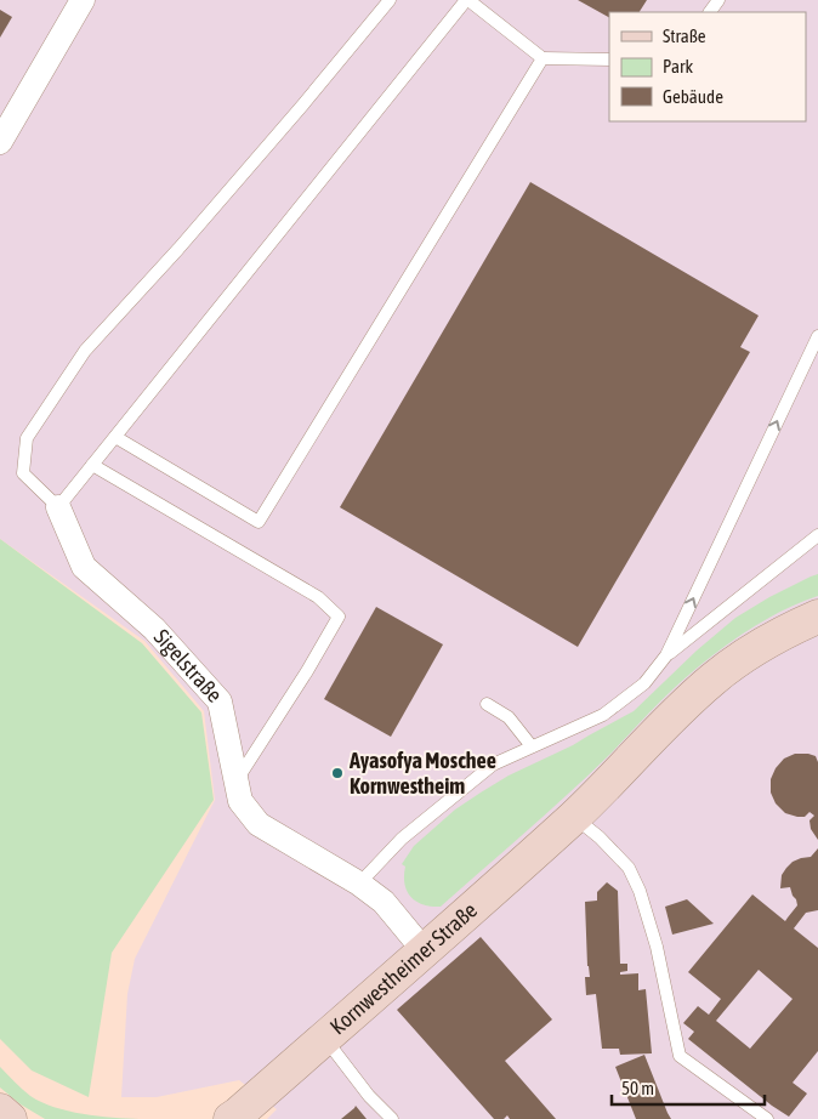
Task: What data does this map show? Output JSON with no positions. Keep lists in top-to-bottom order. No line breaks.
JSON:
{"streets":{"main road":["Kornwestheimer Straße"],"street":["Sigelstraße"]},"crossings":[["Sigelstraße","Kornwestheimer Straße"]],"places":["Ayasofya Moschee Kornwestheim"],"legend":["Straße","Park","Gebäude"],"scale_bar":"50 m"}
